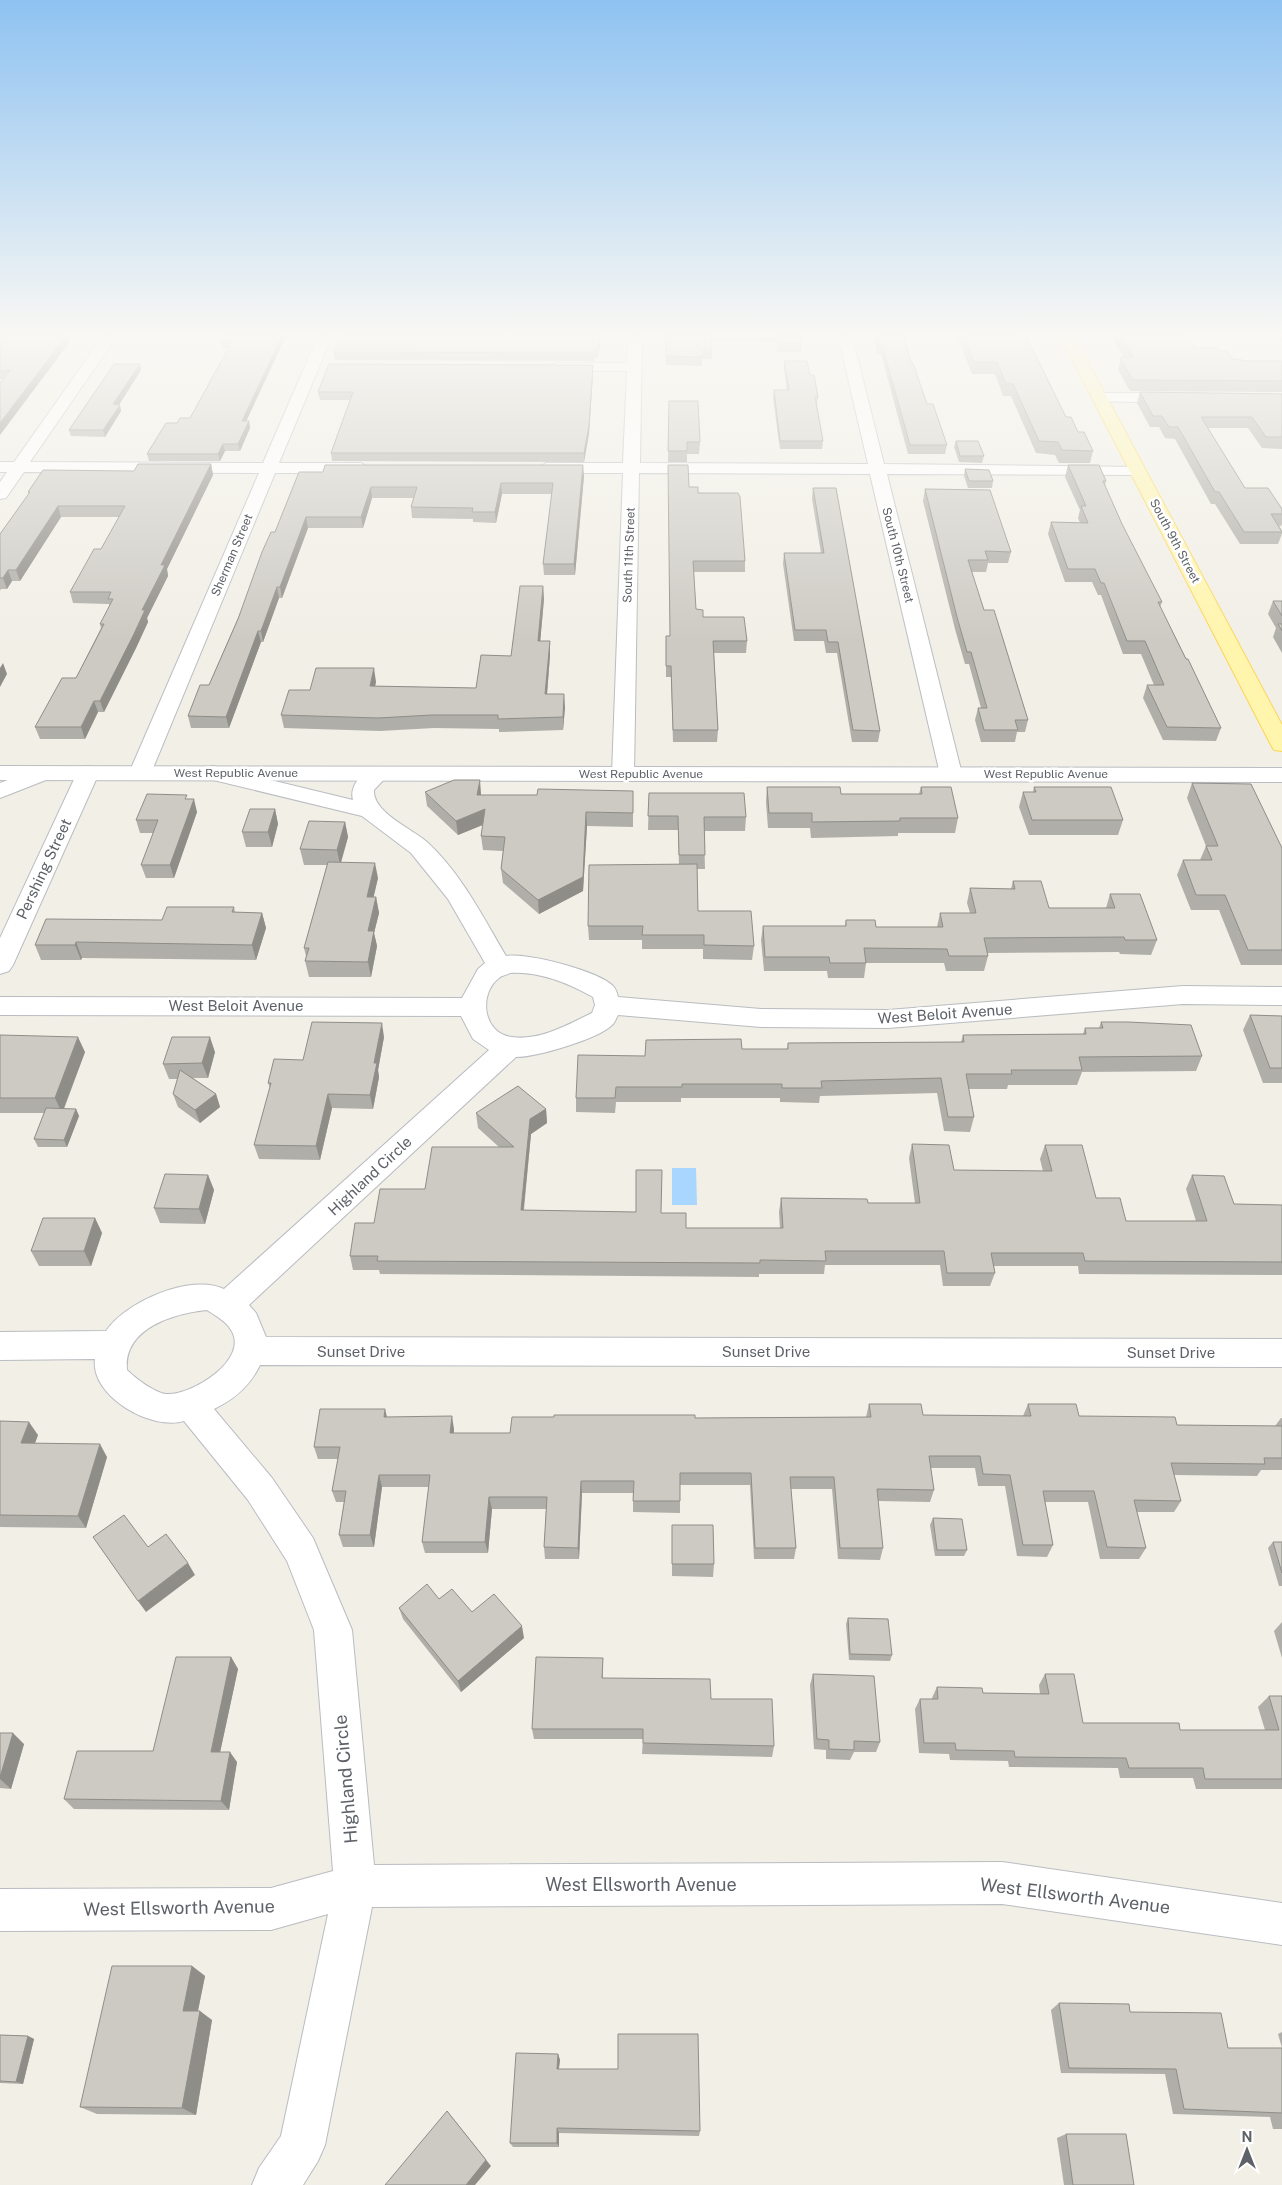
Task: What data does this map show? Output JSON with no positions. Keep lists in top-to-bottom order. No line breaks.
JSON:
{"streets":{"main road":["South 9th Street"],"street":["Sherman Street","South 11th Street","South 10th Street","West Republic Avenue","Pershing Street","West Beloit Avenue","Highland Circle","Sunset Drive","West Ellsworth Avenue"]},"crossings":[["Sherman Street","West Republic Avenue"],["South 11th Street","West Republic Avenue"],["South 10th Street","West Republic Avenue"],["West Republic Avenue","Pershing Street"],["Highland Circle","Sunset Drive"],["Highland Circle","West Ellsworth Avenue"]],"north":"top"}
